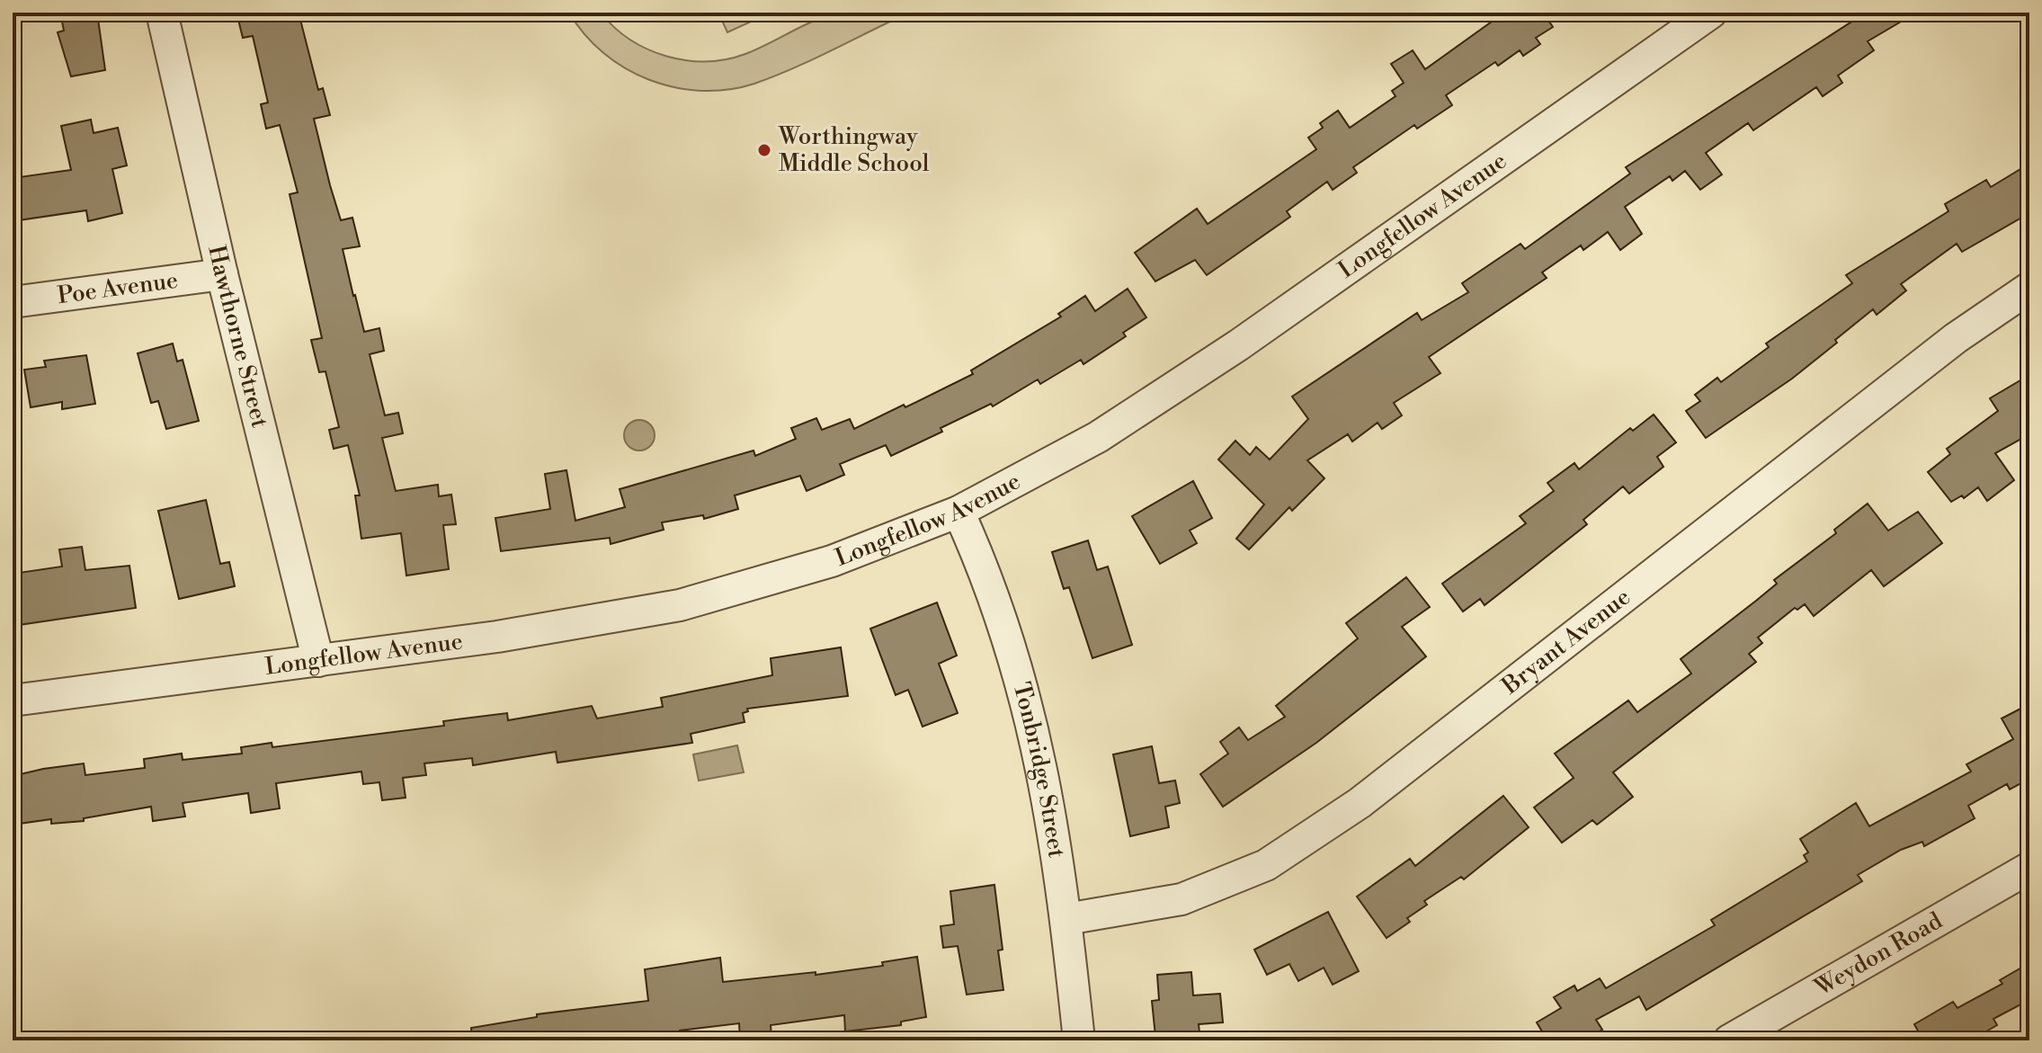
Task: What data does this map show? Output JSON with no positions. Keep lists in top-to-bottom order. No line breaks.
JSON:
{"streets":{"street":["Longfellow Avenue","Poe Avenue","Hawthorne Street","Bryant Avenue","Tonbridge Street","Weydon Road"]},"crossings":[["Longfellow Avenue","Hawthorne Street"],["Longfellow Avenue","Tonbridge Street"],["Poe Avenue","Hawthorne Street"],["Bryant Avenue","Tonbridge Street"]],"places":["Worthingway Middle School"]}
